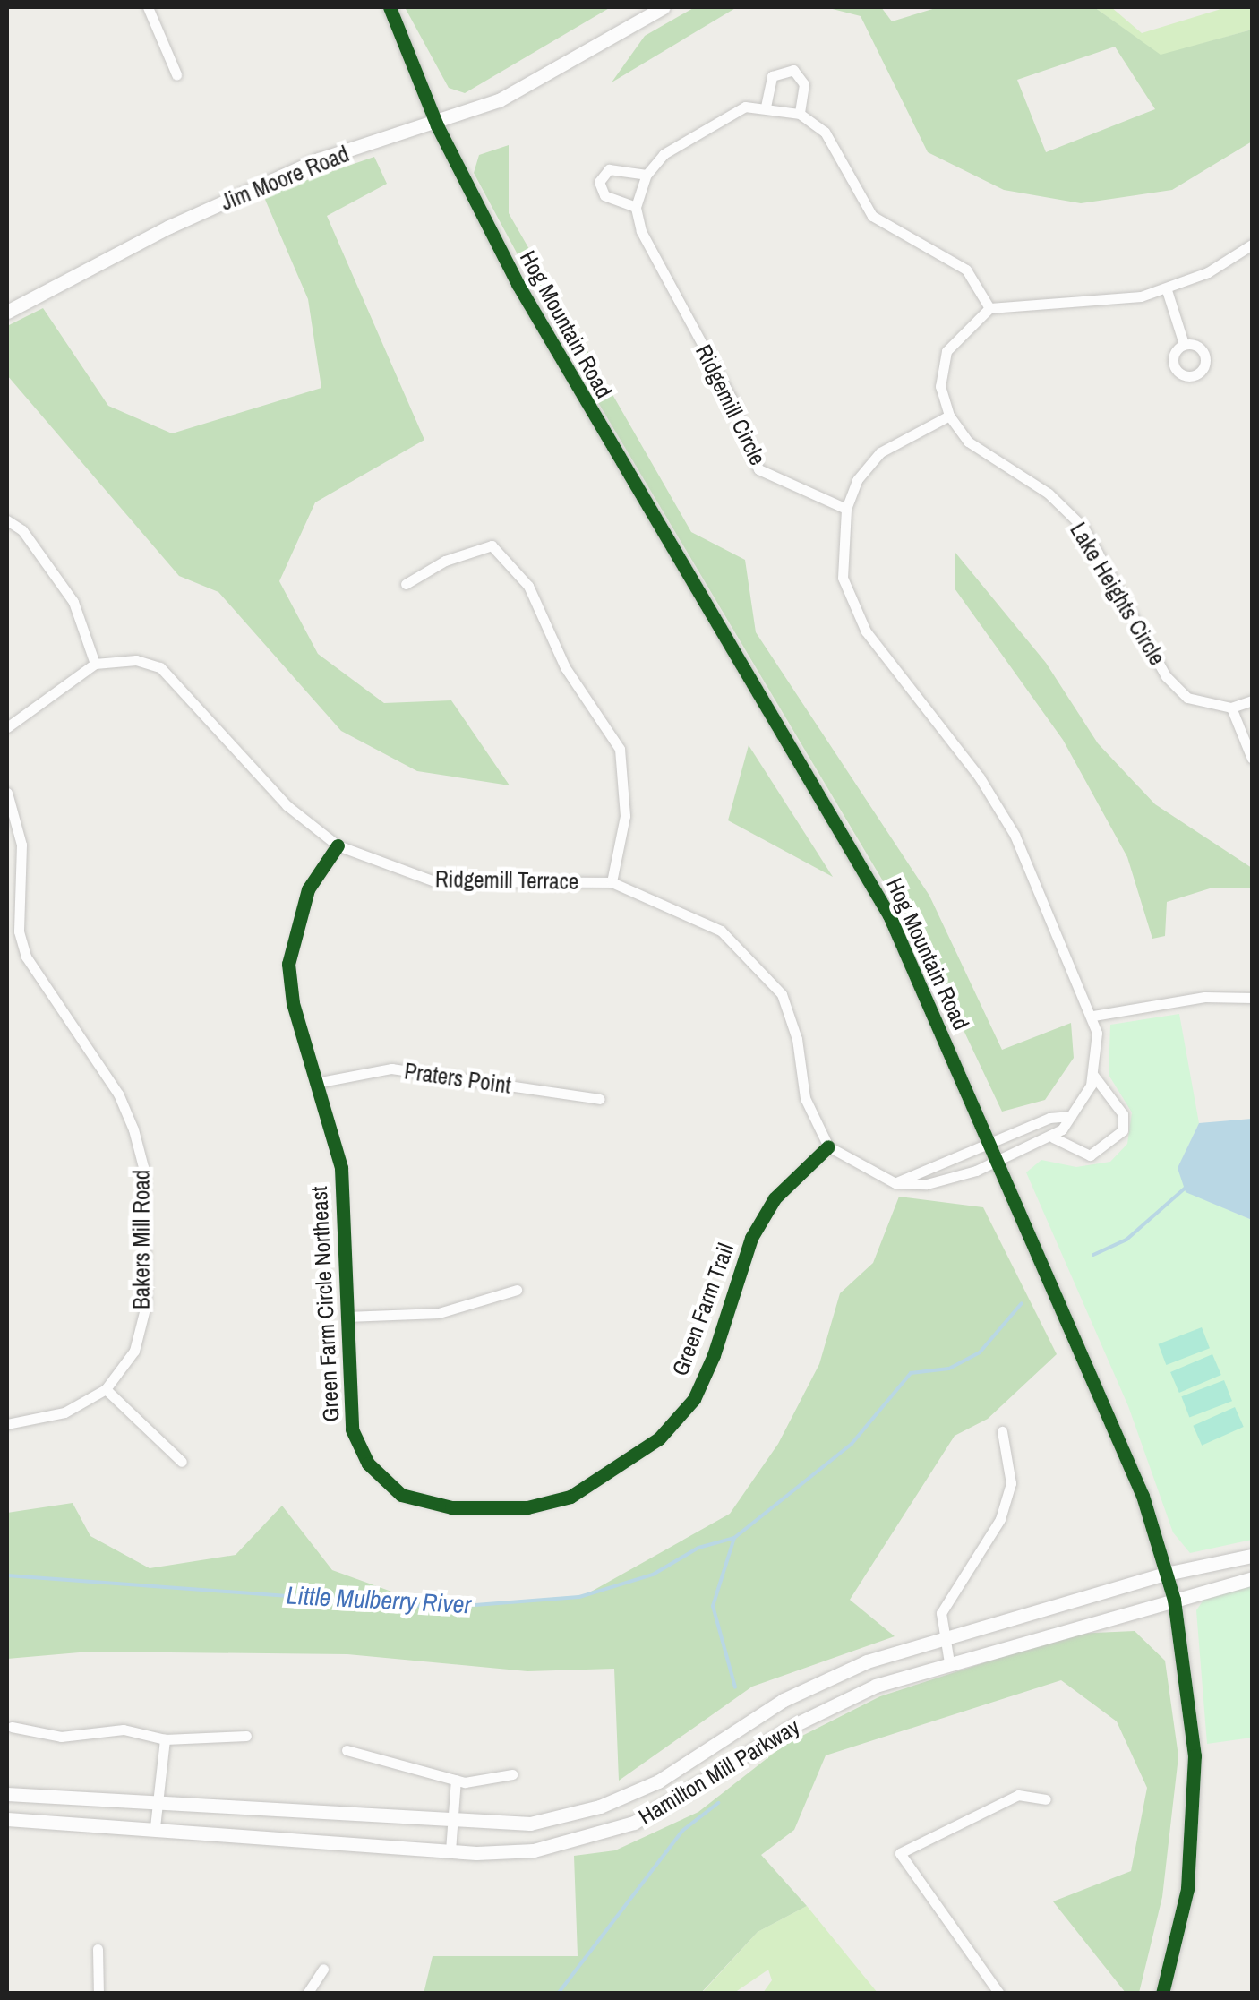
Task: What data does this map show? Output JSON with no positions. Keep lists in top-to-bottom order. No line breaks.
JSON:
{"streets":{"street":["Jim Moore Road","Hog Mountain Road","Ridgemill Circle","Lake Heights Circle","Ridgemill Terrace","Praters Point","Bakers Mill Road","Green Farm Circle Northeast","Green Farm Trail","Hamilton Mill Parkway"]},"crossings":[["Jim Moore Road","Hog Mountain Road"],["Hog Mountain Road","Hamilton Mill Parkway"],["Ridgemill Terrace","Green Farm Circle Northeast"],["Ridgemill Terrace","Green Farm Trail"],["Praters Point","Green Farm Circle Northeast"],["Green Farm Circle Northeast","Green Farm Trail"]],"water":["Little Mulberry River"]}
